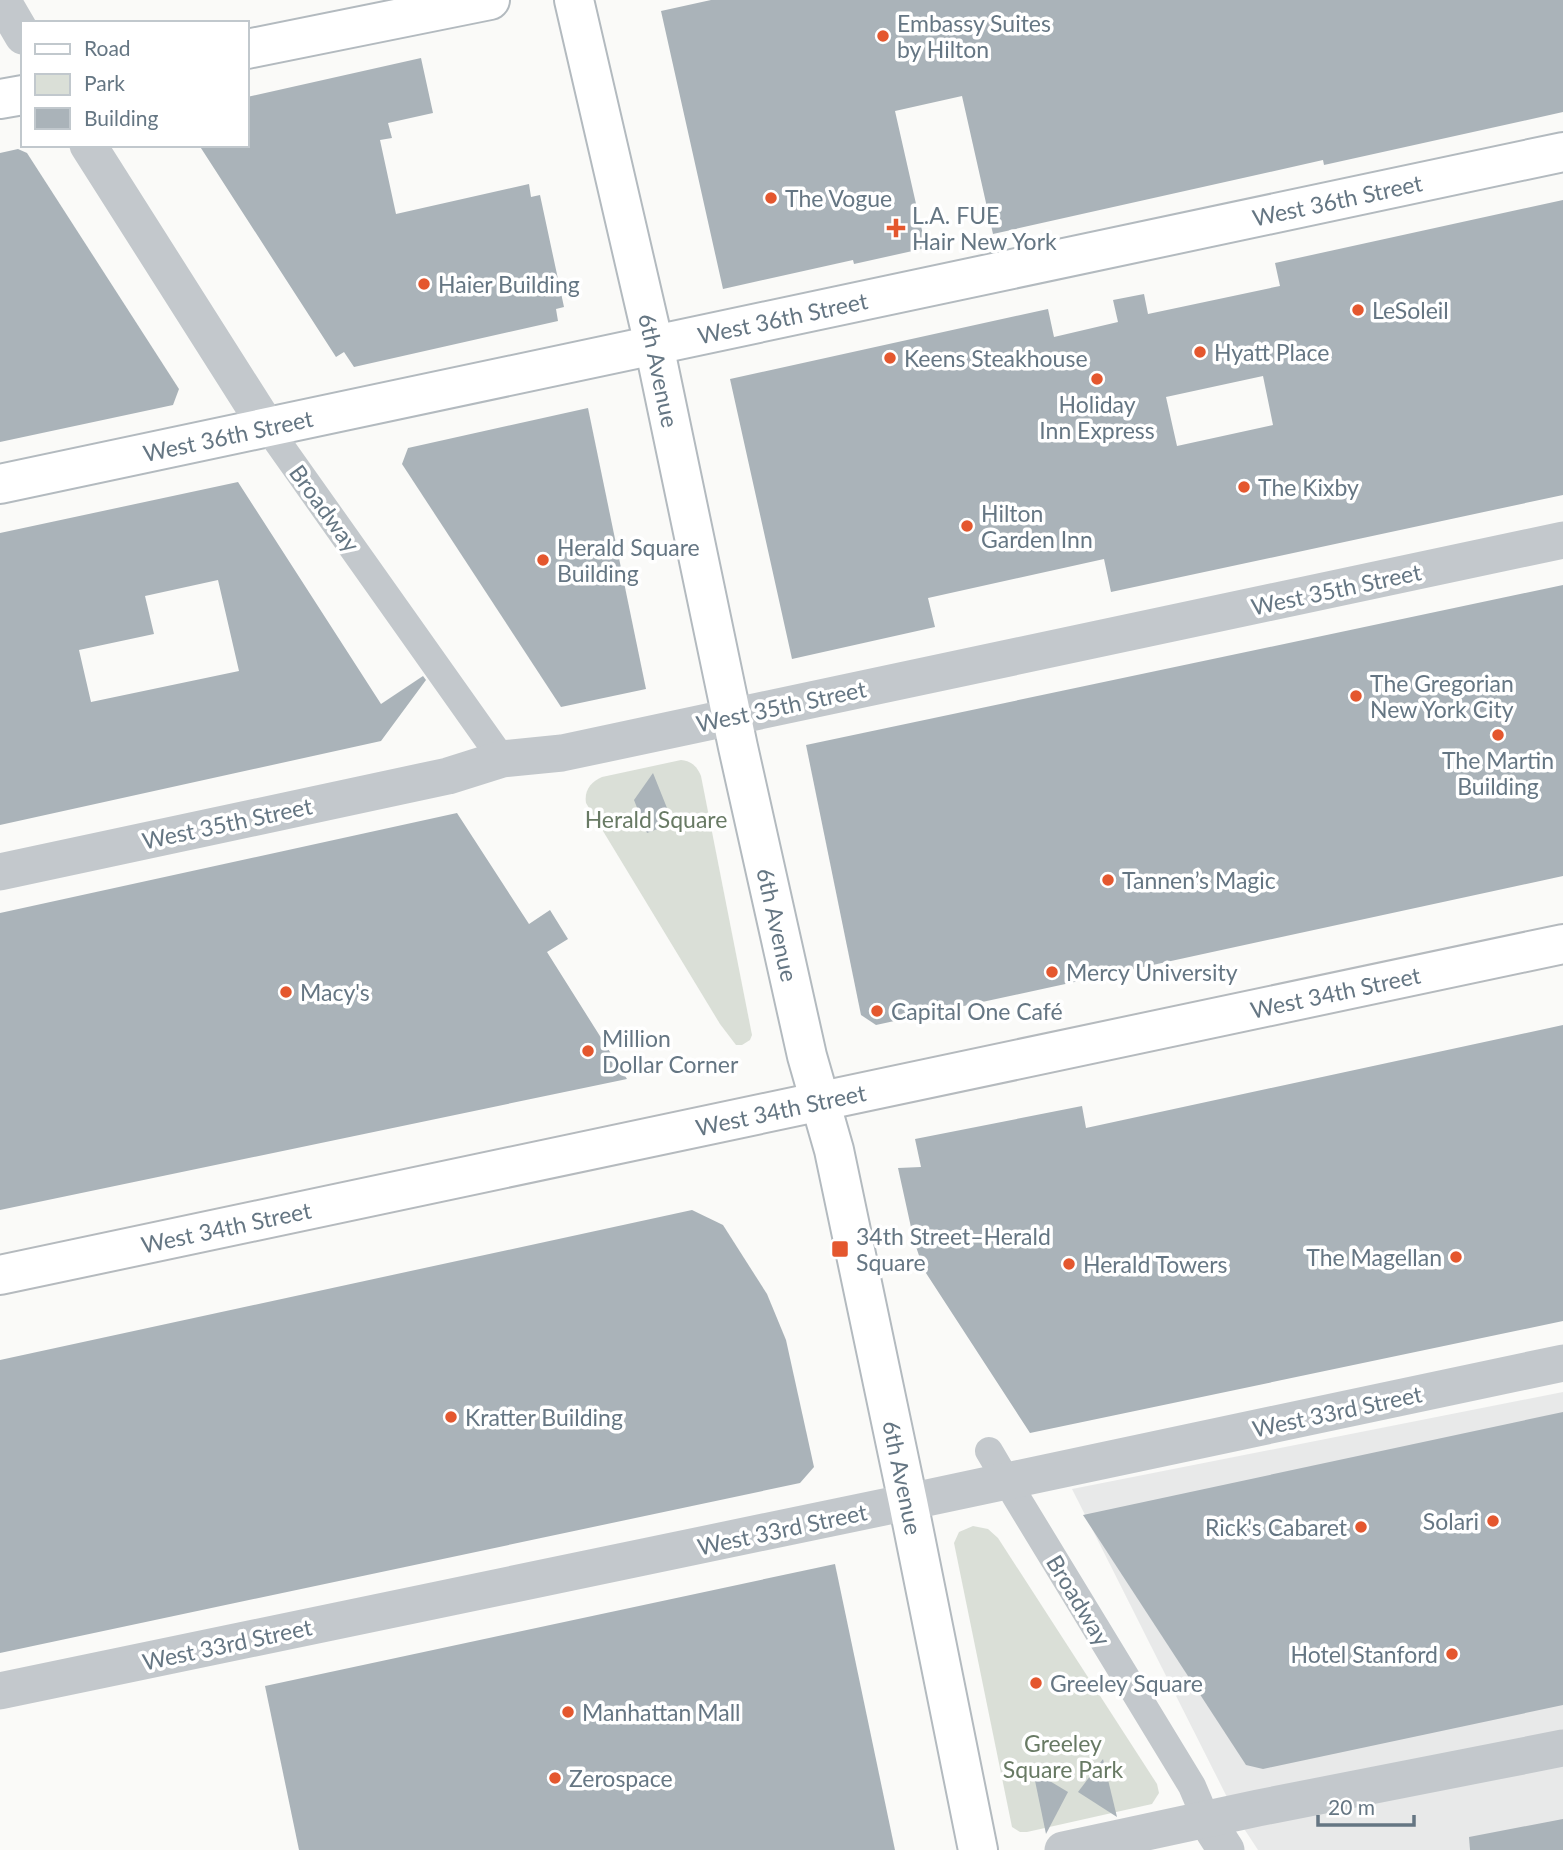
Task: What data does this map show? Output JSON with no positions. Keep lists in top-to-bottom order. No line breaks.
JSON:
{"streets":{"main road":["West 36th Street","6th Avenue","West 34th Street"],"street":["Broadway","West 35th Street","West 33rd Street"]},"crossings":[["West 36th Street","6th Avenue"],["West 36th Street","Broadway"],["6th Avenue","West 35th Street"],["6th Avenue","West 34th Street"],["6th Avenue","West 33rd Street"],["Broadway","West 35th Street"]],"parks":["Herald Square","Greeley Square Park"],"places":{"other":["Embassy Suites by Hilton","The Vogue","Haier Building","LeSoleil","Hyatt Place","Keens Steakhouse","Holiday Inn Express","The Kixby","Hilton Garden Inn","Herald Square Building","The Gregorian New York City","The Martin Building","Tannen’s Magic","Mercy University","Macy's","Capital One Café","Million Dollar Corner","The Magellan","Herald Towers","Kratter Building","Solari","Rick's Cabaret","Hotel Stanford","Greeley Square","Manhattan Mall","Zerospace"],"health":["L.A. FUE Hair New York"],"transit":["34th Street–Herald Square"]},"legend":["Road","Park","Building"],"scale_bar":"20 m"}
